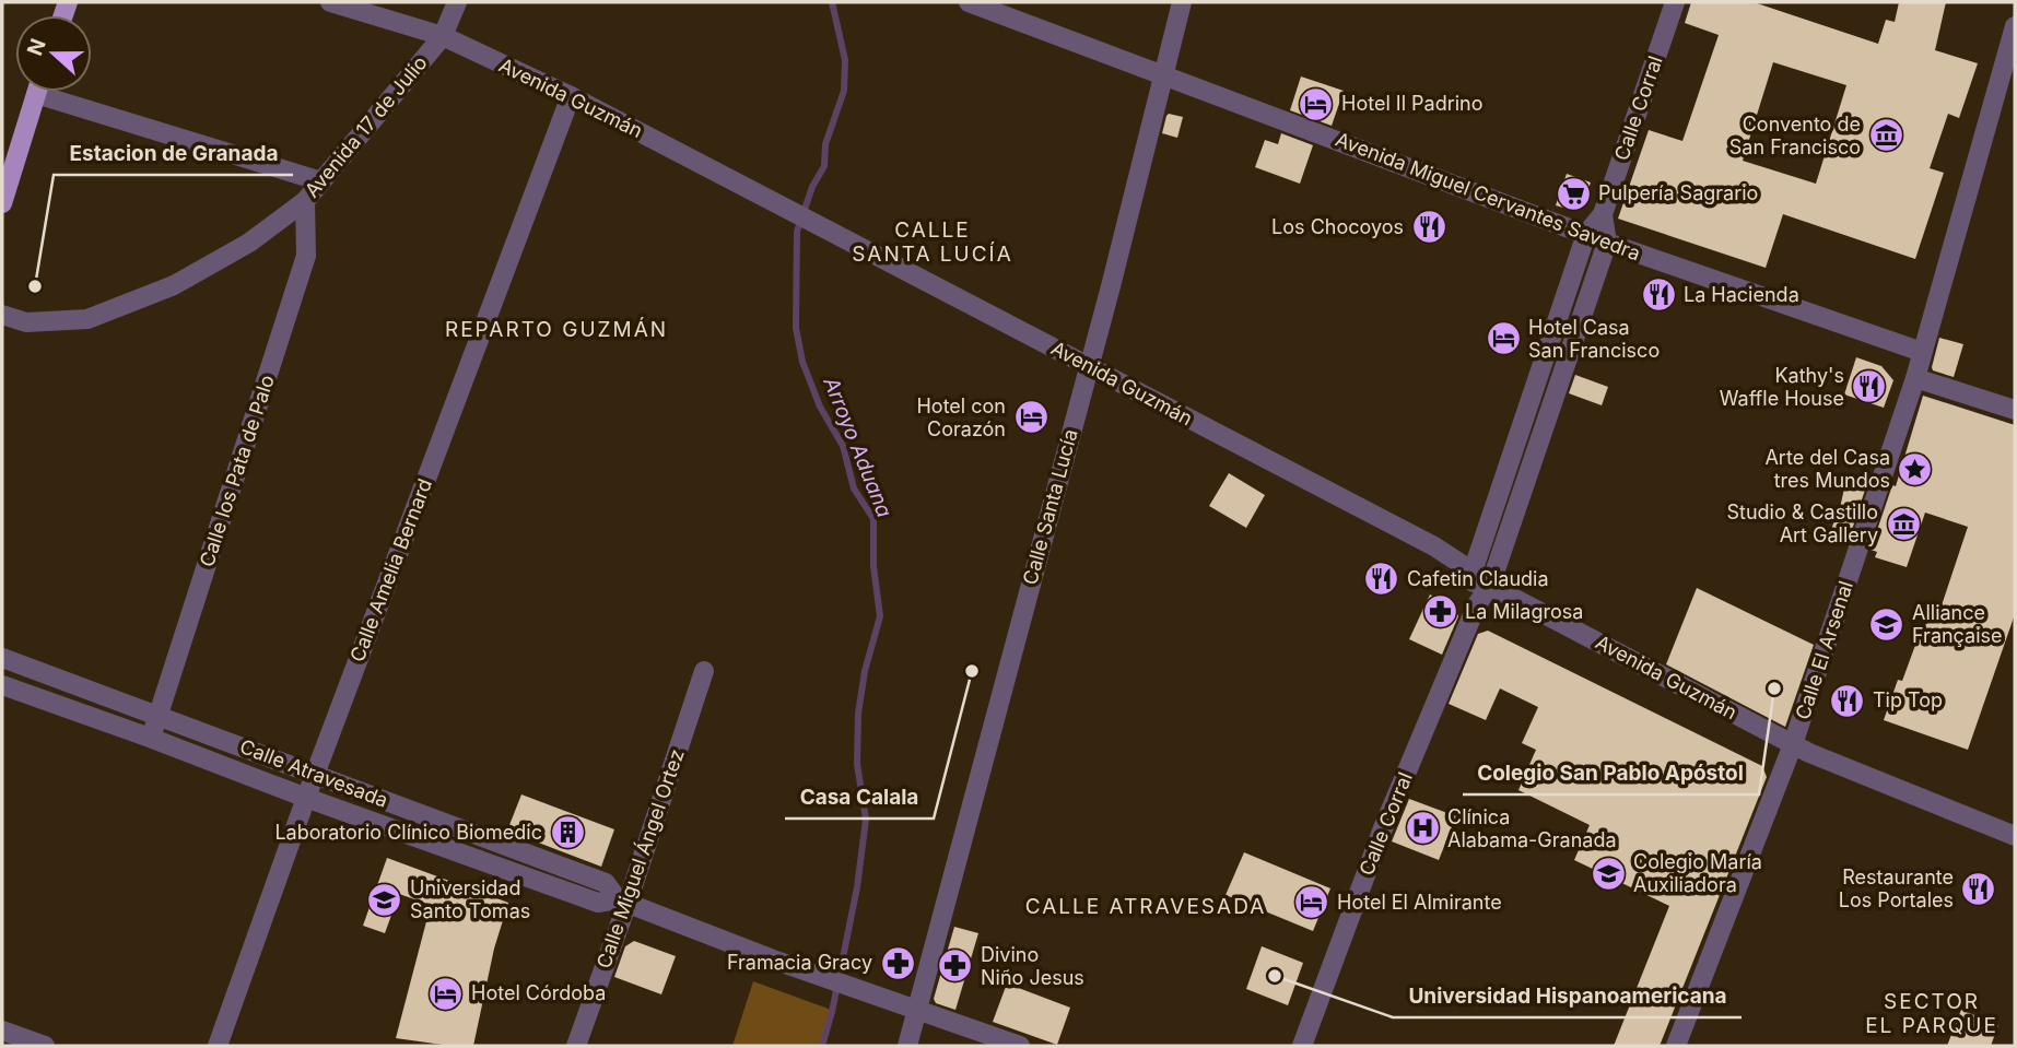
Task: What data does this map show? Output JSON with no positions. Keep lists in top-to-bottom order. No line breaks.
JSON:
{"streets":{"street":["Avenida Guzmán","Calle Corral","Avenida 17 de Julio","Avenida Miguel Cervantes Savedra","Calle los Pata de Palo","Calle Santa Lucía","Calle Amelia Bernard","Calle El Arsenal","Calle Atravesada","Calle Miguel Ángel Ortez"]},"crossings":[["Avenida Guzmán","Calle Corral"],["Avenida Guzmán","Avenida 17 de Julio"],["Avenida Guzmán","Calle Santa Lucía"],["Avenida Guzmán","Calle Amelia Bernard"],["Avenida Guzmán","Calle El Arsenal"],["Calle Corral","Avenida Miguel Cervantes Savedra"],["Avenida 17 de Julio","Calle los Pata de Palo"],["Avenida Miguel Cervantes Savedra","Calle Santa Lucía"],["Avenida Miguel Cervantes Savedra","Calle El Arsenal"],["Calle los Pata de Palo","Calle Atravesada"],["Calle Santa Lucía","Calle Atravesada"],["Calle Amelia Bernard","Calle Atravesada"],["Calle Atravesada","Calle Miguel Ángel Ortez"]],"districts":["CALLE SANTA LUCÍA","REPARTO GUZMÁN","CALLE ATRAVESADA","SECTOR EL PARQUE"],"water":["Arroyo Aduana"],"places":{"hotel":["Hotel Il Padrino","Hotel Casa San Francisco","Hotel con Corazón","Hotel El Almirante","Hotel Córdoba"],"museum":["Convento de San Francisco","Studio & Castillo Art Gallery"],"supermarket":["Pulpería Sagrario"],"restaurant":["Los Chocoyos","La Hacienda","Kathy's Waffle House","Cafetin Claudia","Tip Top","Restaurante Los Portales"],"other":["Estacion de Granada","Casa Calala","Colegio San Pablo Apóstol","Universidad Hispanoamericana"],"place":["Arte del Casa tres Mundos"],"pharmacy":["La Milagrosa","Framacia Gracy","Divino Niño Jesus"],"school or university":["Alliance Française","Colegio María Auxiliadora","Universidad Santo Tomas"],"hospital":["Clínica Alabama-Granada"],"building":["Laboratorio Clínico Biomedic"]},"north":"left"}
